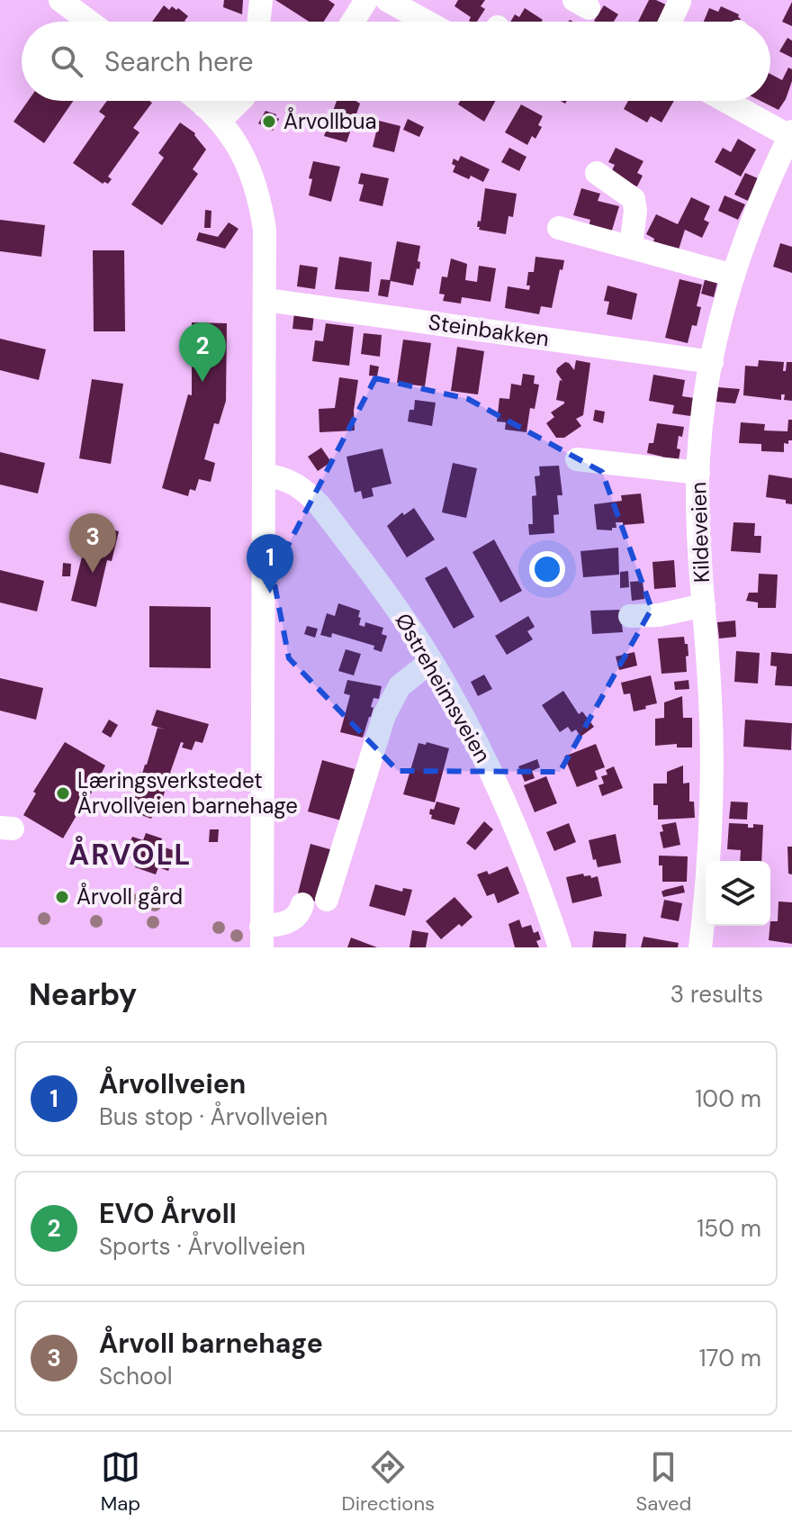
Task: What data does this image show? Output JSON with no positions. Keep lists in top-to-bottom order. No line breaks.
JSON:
{"streets":{"street":["Steinbakken","Kildeveien","Østreheimsveien"]},"crossings":[["Steinbakken","Kildeveien"]],"districts":["ÅRVOLL"],"places":["Årvollbua","Læringsverkstedet Årvollveien barnehage","Årvoll gård"],"page":{"search":"Search here","pins":["2","3","1"],"heading":["Nearby","3 results"],"list":[{"mark":"1","name":"Årvollveien","note":"Bus stop · Årvollveien","value":"100 m"},{"mark":"2","name":"EVO Årvoll","note":"Sports · Årvollveien","value":"150 m"},{"mark":"3","name":"Årvoll barnehage","note":"School","value":"170 m"}],"nav":["Map","Directions","Saved"]}}
